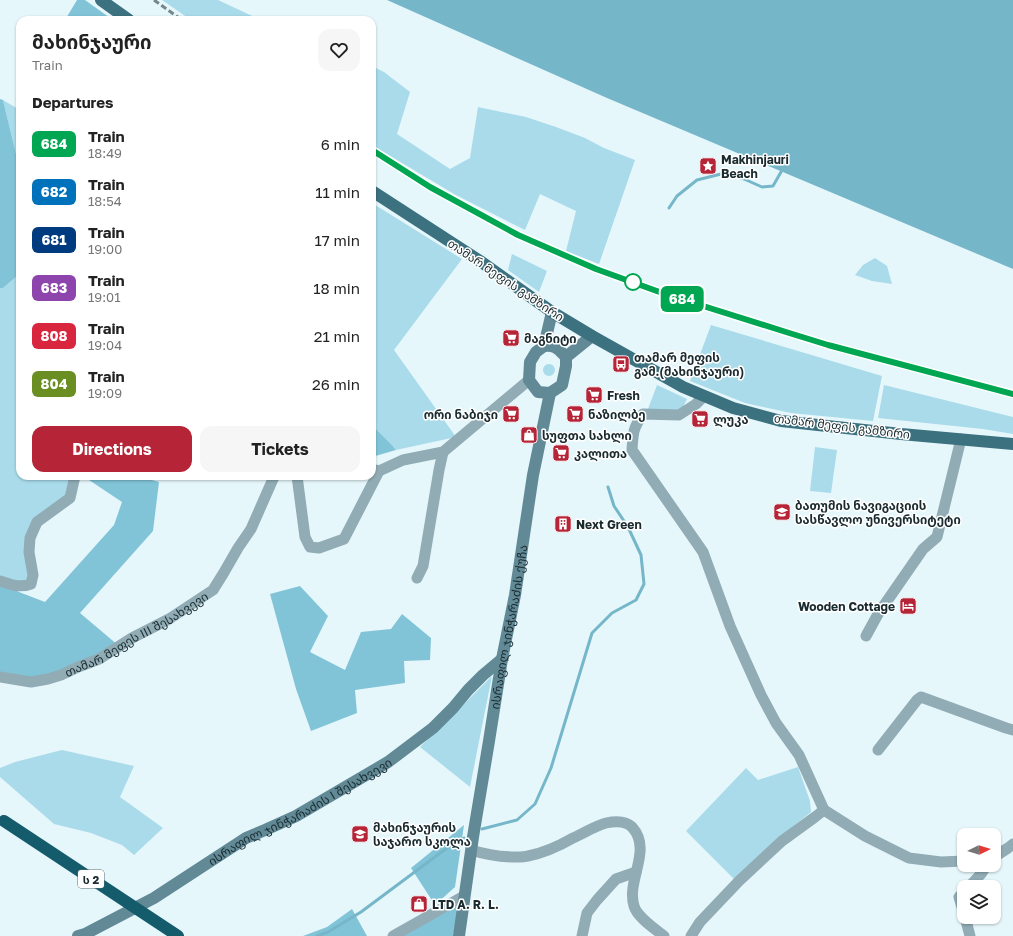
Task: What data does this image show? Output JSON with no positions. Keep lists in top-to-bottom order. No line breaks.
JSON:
{"streets":{"highway":["ს 2"],"main road":["თამარ მეფის გამზირი"],"street":["ისრაფილ ჯინჭარაძის ქუჩა","თამარ მეფეს III შესახვევი","ისრაფილ ჯინჭარაძის I შესახვევი"]},"crossings":[["ისრაფილ ჯინჭარაძის ქუჩა","ისრაფილ ჯინჭარაძის I შესახვევი"]],"places":{"place":["Makhinjauri Beach"],"supermarket":["მაგნიტი","Fresh","ორი ნაბიჯი","ნაზილბე","ლუკა","კალითა"],"bus stop":["თამარ მეფის გამ.(მახინჯაური)"],"shop":["სუფთა სახლი","LTD A. R. L."],"school or university":["ბათუმის ნავიგაციის სასწავლო უნივერსიტეტი","მახინჯაურის საჯარო სკოლა"],"building":["Next Green"],"hotel":["Wooden Cottage"]},"north":"right","page":{"on_map":"684","heading":[["მახინჯაური","Train"],"Departures"],"list":[{"mark":"684","name":"Train","note":"18:49","value":"6 min"},{"mark":"682","name":"Train","note":"18:54","value":"11 min"},{"mark":"681","name":"Train","note":"19:00","value":"17 min"},{"mark":"683","name":"Train","note":"19:01","value":"18 min"},{"mark":"808","name":"Train","note":"19:04","value":"21 min"},{"mark":"804","name":"Train","note":"19:09","value":"26 min"}],"buttons":["Directions","Tickets"]}}
